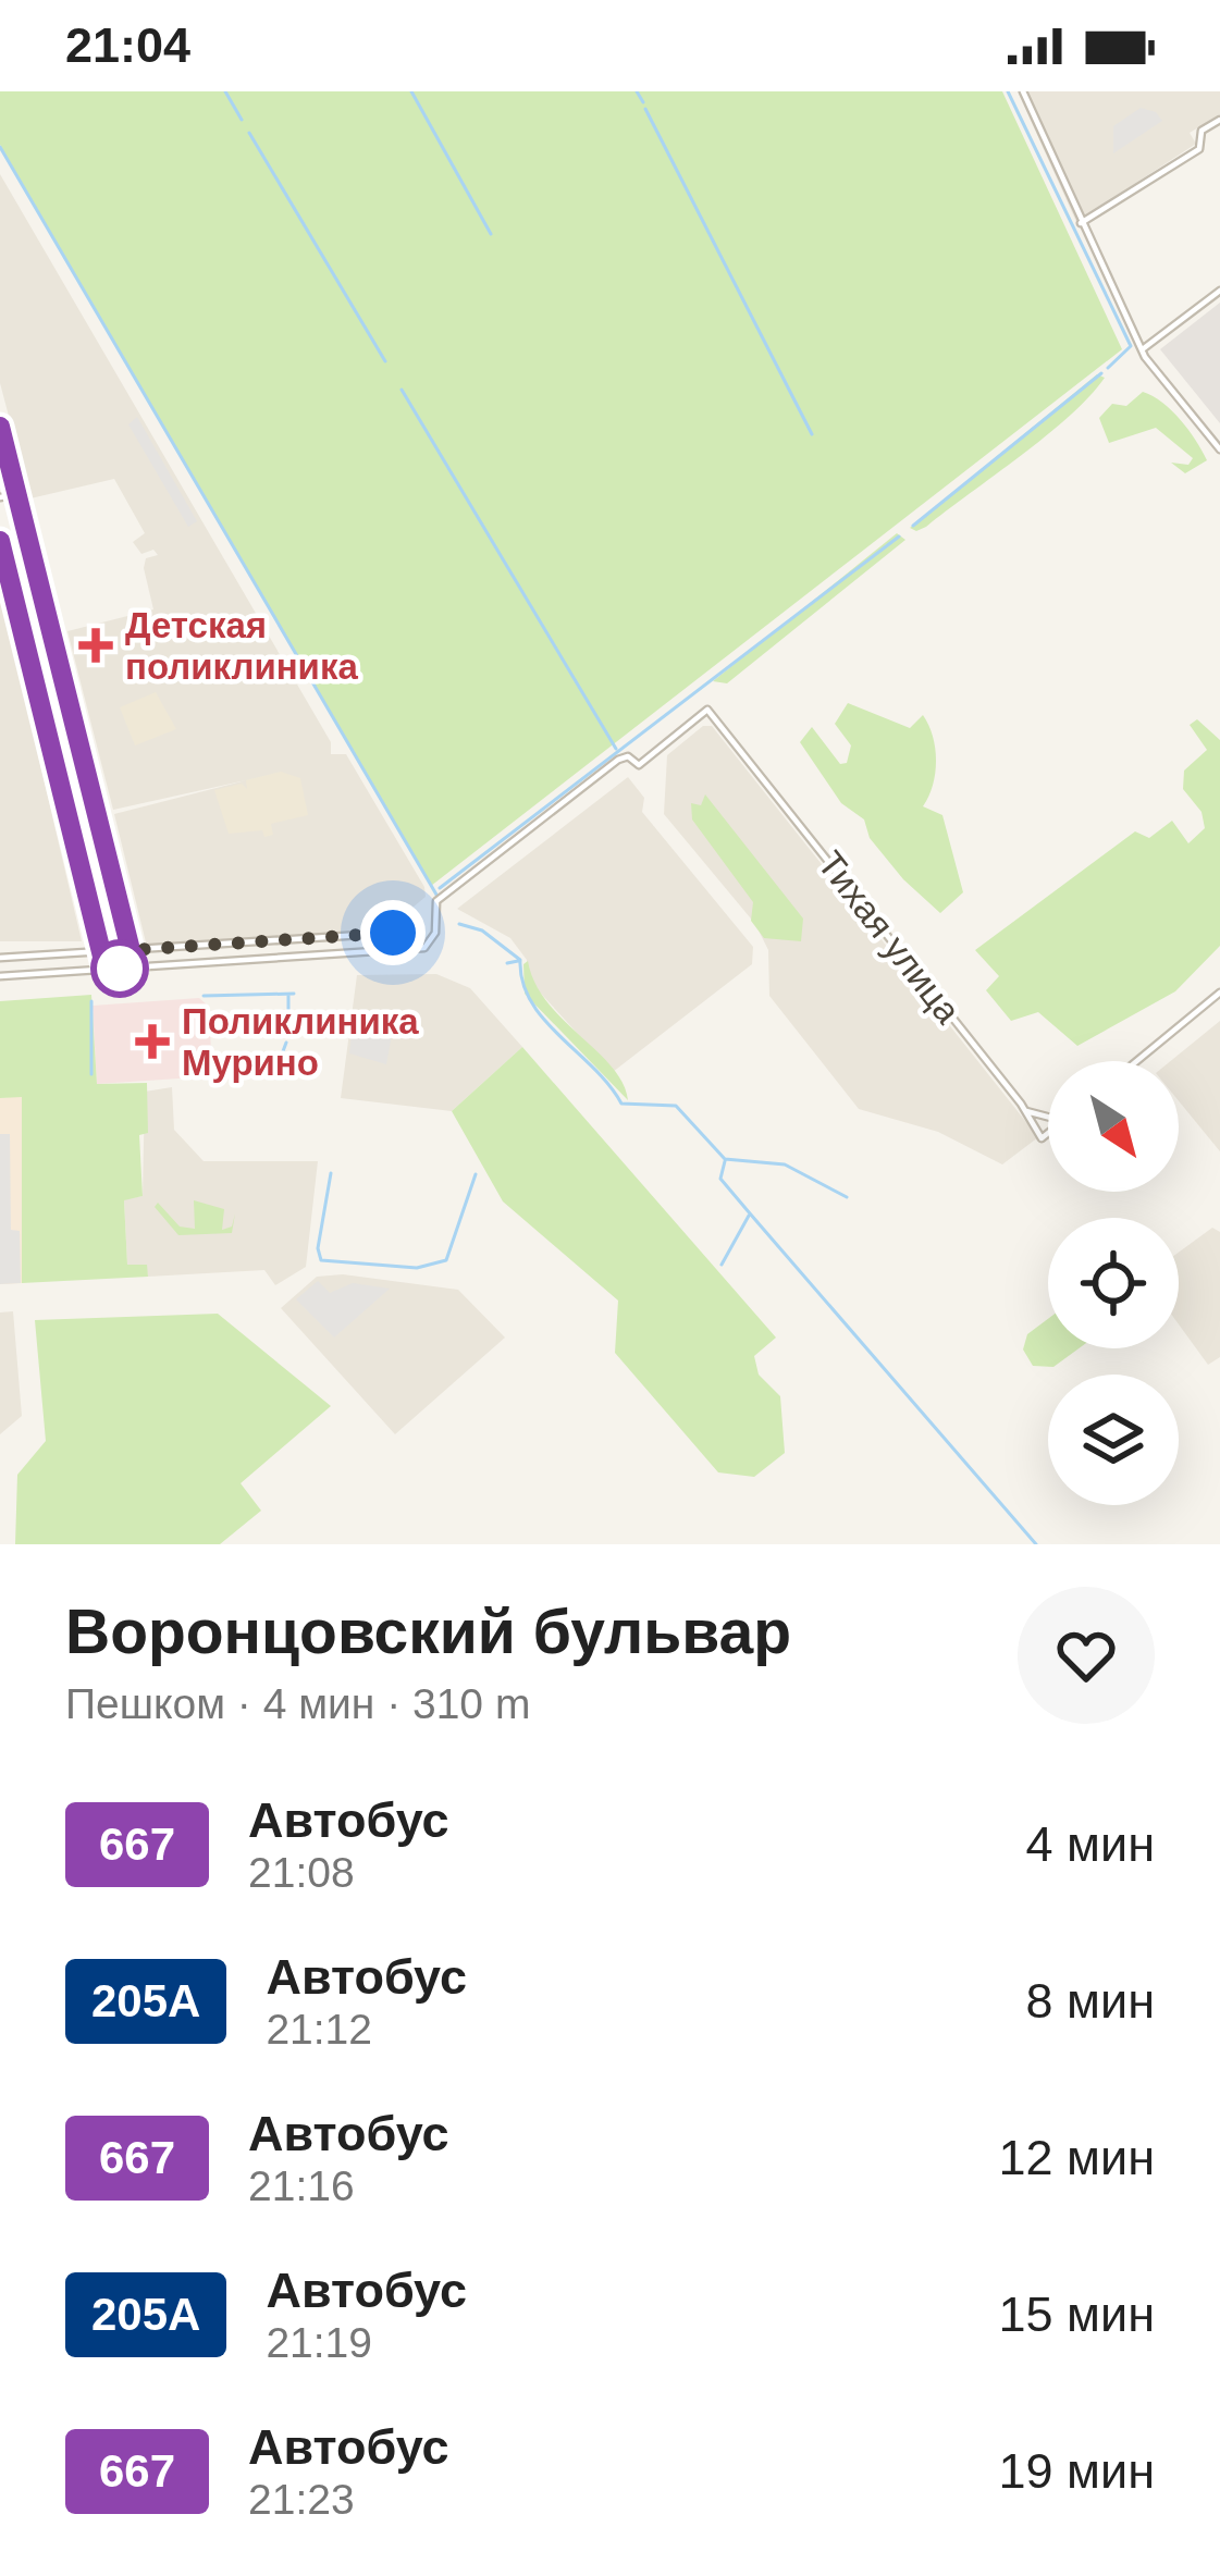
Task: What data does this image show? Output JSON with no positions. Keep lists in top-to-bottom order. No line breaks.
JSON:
{"streets":{"street":["Тихая улица"]},"places":{"health":["Детская поликлиника","Поликлиника Мурино"]},"lines":["bus line 667"],"north":"bottom right","page":{"status":"21:04","heading":["Воронцовский бульвар","Пешком · 4 мин · 310 m"],"list":[{"mark":"667","name":"Автобус","note":"21:08","value":"4 мин"},{"mark":"205А","name":"Автобус","note":"21:12","value":"8 мин"},{"mark":"667","name":"Автобус","note":"21:16","value":"12 мин"},{"mark":"205А","name":"Автобус","note":"21:19","value":"15 мин"},{"mark":"667","name":"Автобус","note":"21:23","value":"19 мин"}]}}
